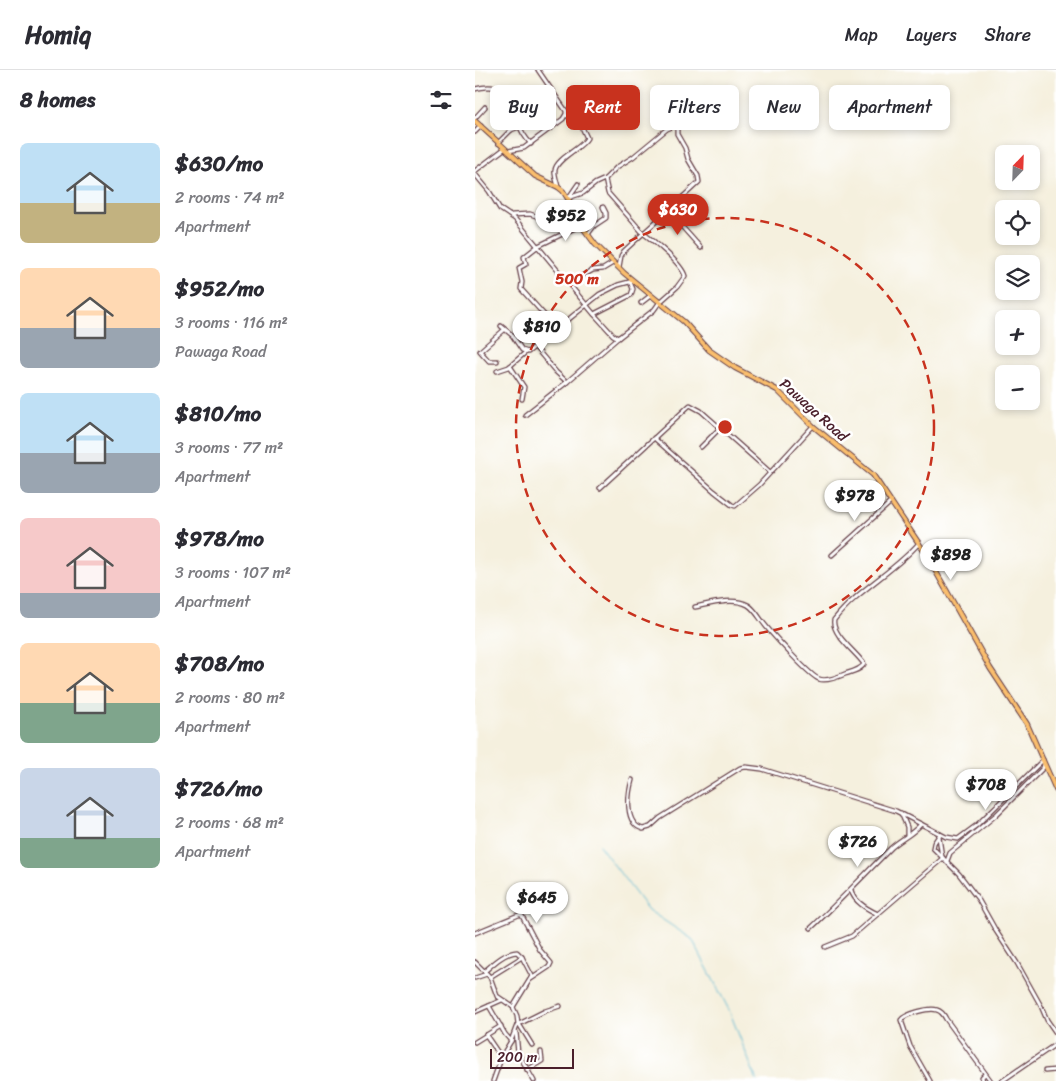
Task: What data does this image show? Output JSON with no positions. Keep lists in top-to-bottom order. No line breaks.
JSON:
{"streets":{"main road":["Pawaga Road"]},"scale_bar":"200 m","north":"top right","page":{"header":"Homiq","nav":["Map","Layers","Share"],"heading":"8 homes","chip":["Buy","Rent","Filters","New","Apartment"],"list":[{"name":"$630/mo","note":"2 rooms · 74 m² · Apartment"},{"name":"$952/mo","note":"3 rooms · 116 m² · Pawaga Road"},{"name":"$810/mo","note":"3 rooms · 77 m² · Apartment"},{"name":"$978/mo","note":"3 rooms · 107 m² · Apartment"},{"name":"$708/mo","note":"2 rooms · 80 m² · Apartment"},{"name":"$726/mo","note":"2 rooms · 68 m² · Apartment"}],"map_buttons":["+","−"],"price":["$630","$952","$810","$978","$898","$708","$726","$645"],"scale":"200 m"},"rings":["500 m"]}
